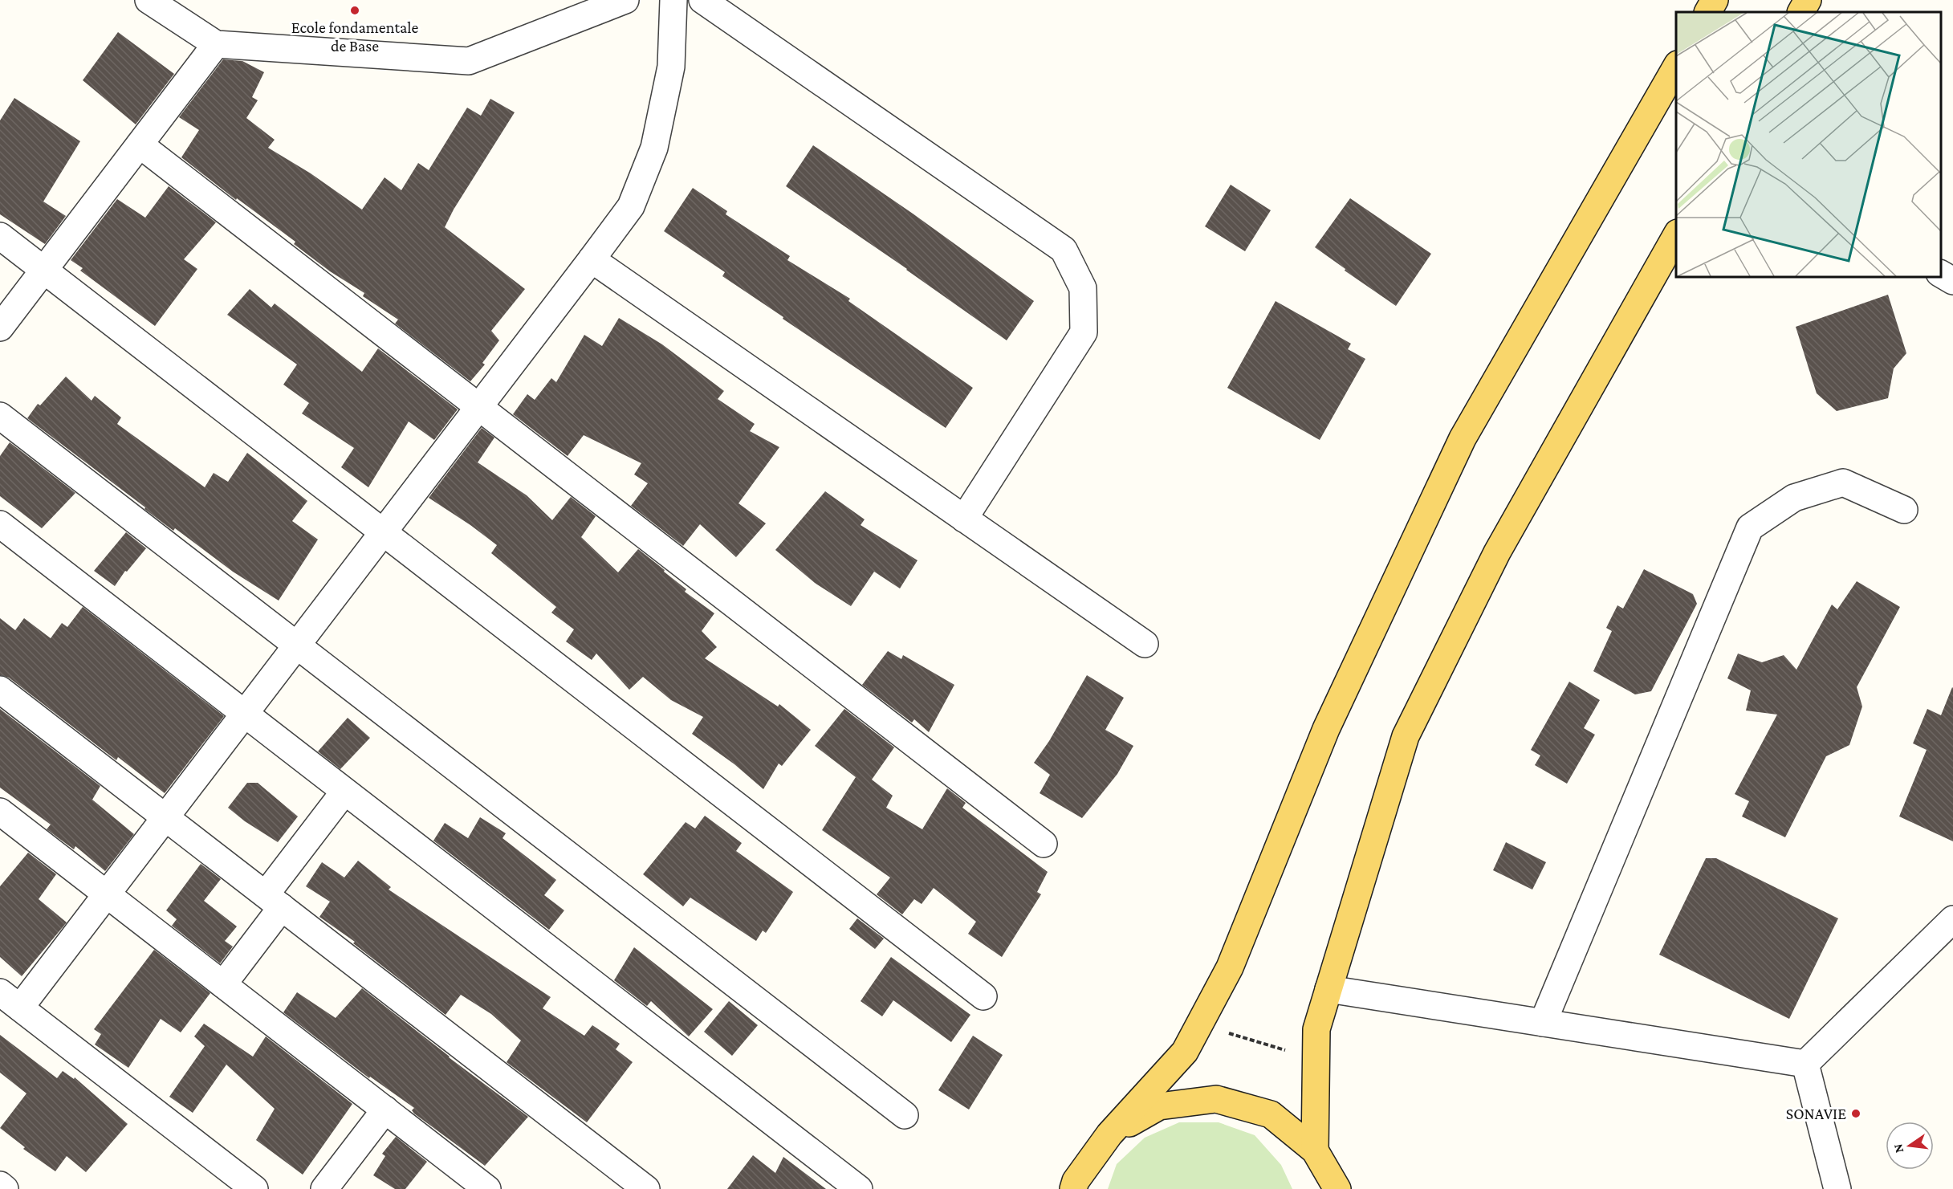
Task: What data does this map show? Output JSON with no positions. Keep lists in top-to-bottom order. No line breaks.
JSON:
{"places":["Ecole fondamentale de Base","SONAVIE"],"north":"left"}
